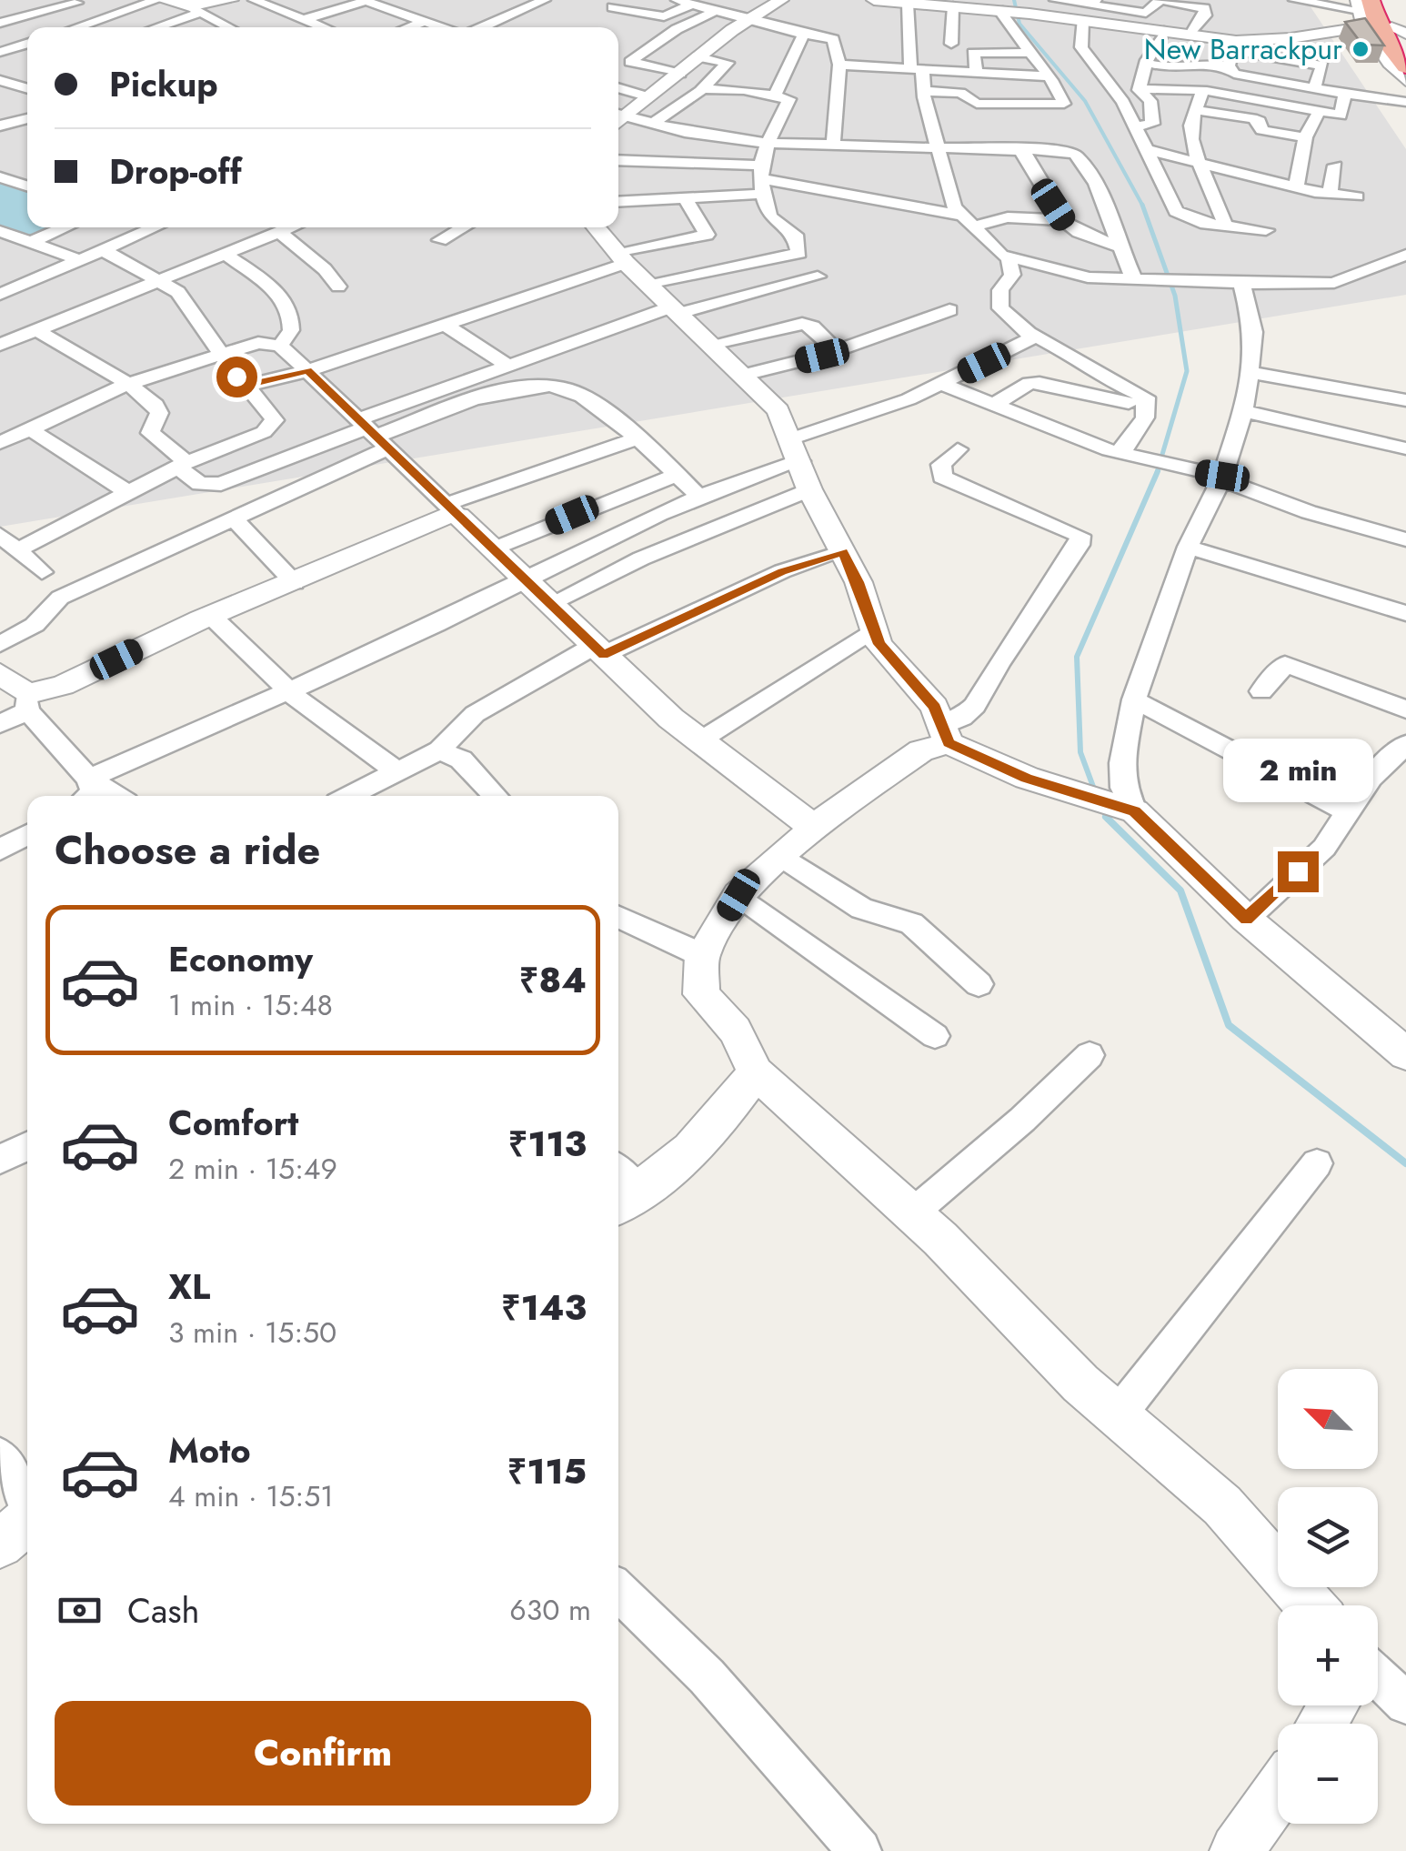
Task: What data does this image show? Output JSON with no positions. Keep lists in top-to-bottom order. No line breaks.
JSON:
{"places":["New Barrackpur"],"north":"top left","page":{"banner":["Pickup","Drop-off"],"bubble":"2 min","heading":"Choose a ride","list":[{"name":"Economy","note":"1 min · 15:48","value":"₹84"},{"name":"Comfort","note":"2 min · 15:49","value":"₹113"},{"name":"XL","note":"3 min · 15:50","value":"₹143"},{"name":"Moto","note":"4 min · 15:51","value":"₹115"}],"map_buttons":["+","−"],"pay":["Cash","630 m"],"buttons":"Confirm"}}
